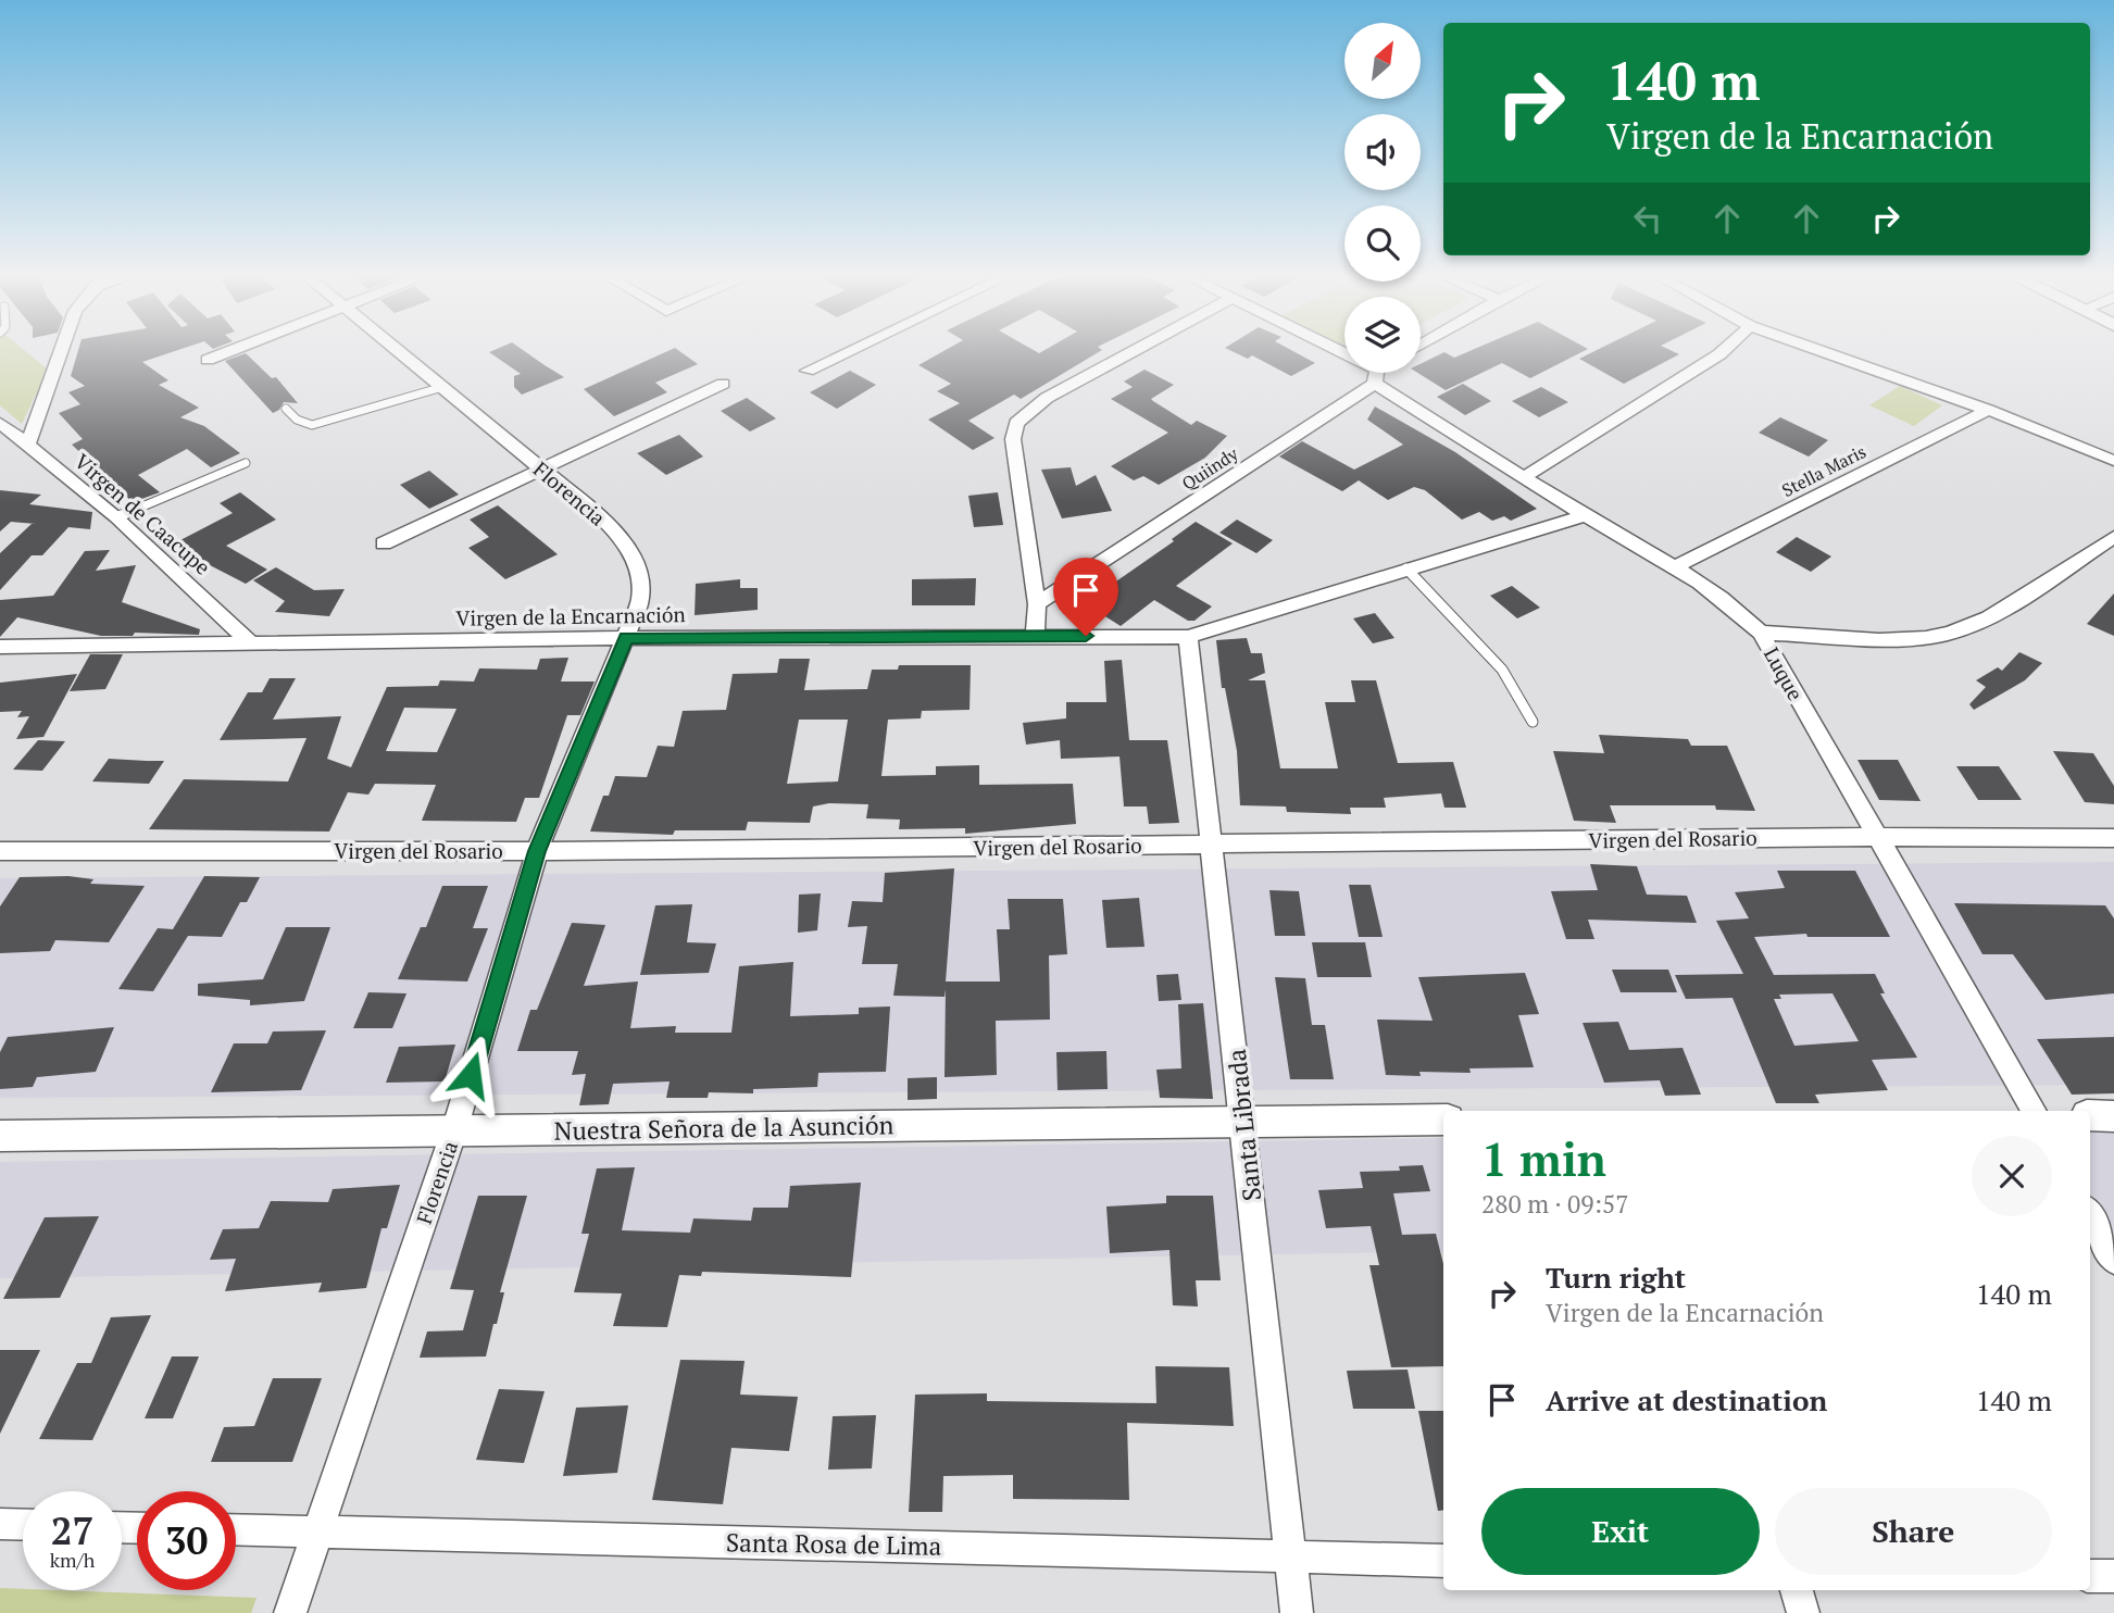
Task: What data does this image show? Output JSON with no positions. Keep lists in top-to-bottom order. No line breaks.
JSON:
{"streets":{"street":["Quiindy","Stella Maris","Florencia","Virgen de Caacupe","Virgen de la Encarnación","Luque","Virgen del Rosario","Santa Librada","Nuestra Señora de la Asunción","Santa Rosa de Lima"]},"crossings":[["Quiindy","Luque"],["Stella Maris","Luque"],["Florencia","Virgen de la Encarnación"],["Florencia","Virgen del Rosario"],["Florencia","Nuestra Señora de la Asunción"],["Florencia","Santa Rosa de Lima"],["Virgen de Caacupe","Virgen de la Encarnación"],["Virgen de la Encarnación","Luque"],["Virgen de la Encarnación","Santa Librada"],["Luque","Virgen del Rosario"],["Virgen del Rosario","Santa Librada"],["Santa Librada","Nuestra Señora de la Asunción"],["Santa Librada","Santa Rosa de Lima"]],"north":"top right","page":{"turn":["140 m","Virgen de la Encarnación"],"heading":["1 min","280 m · 09:57"],"list":[{"name":"Turn right","note":"Virgen de la Encarnación","value":"140 m"},{"name":"Arrive at destination","value":"140 m"}],"buttons":["Exit","Share"],"speed":"27 km/h","limit":"30"}}
